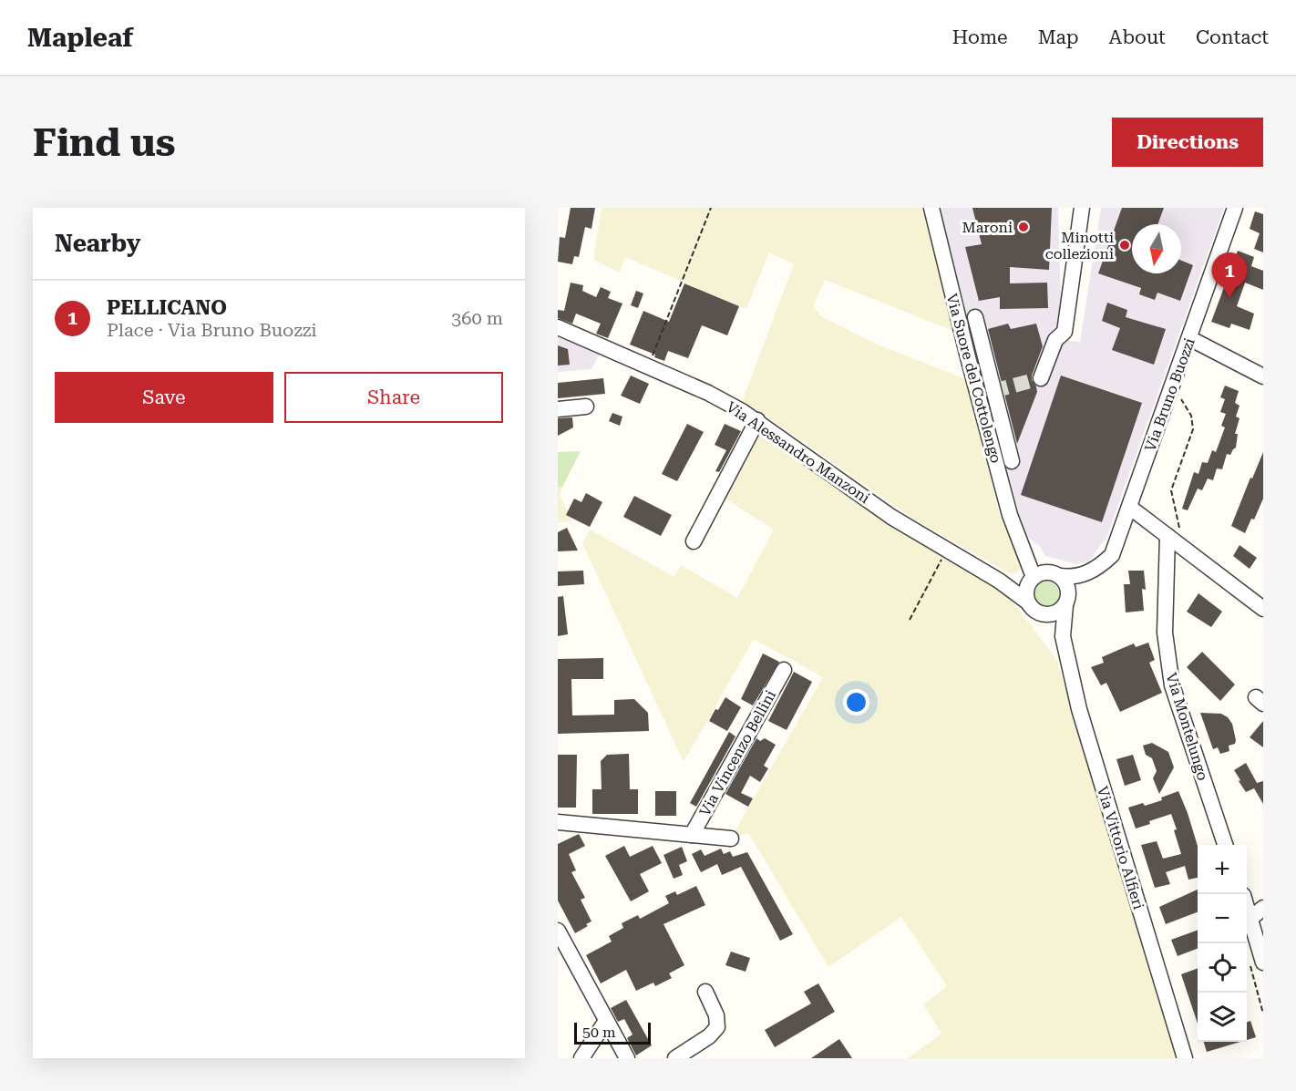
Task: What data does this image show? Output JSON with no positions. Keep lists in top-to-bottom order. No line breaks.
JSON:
{"streets":{"street":["Via Suore del Cottolengo","Via Bruno Buozzi","Via Alessandro Manzoni","Via Montelungo","Via Vincenzo Bellini","Via Vittorio Alfieri"]},"crossings":[["Via Suore del Cottolengo","Via Bruno Buozzi"],["Via Suore del Cottolengo","Via Alessandro Manzoni"],["Via Suore del Cottolengo","Via Vittorio Alfieri"],["Via Bruno Buozzi","Via Alessandro Manzoni"],["Via Bruno Buozzi","Via Vittorio Alfieri"],["Via Alessandro Manzoni","Via Vittorio Alfieri"]],"places":["Maroni","Minotti collezioni"],"scale_bar":"50 m","north":"bottom","page":{"header":"Mapleaf","nav":["Home","Map","About","Contact"],"buttons":["Directions",["Save","Share"]],"title":"Find us","heading":"Nearby","pins":"1","list":[{"mark":"1","name":"PELLICANO","note":"Place · Via Bruno Buozzi","value":"360 m"}],"map_buttons":["+","−"],"scale":"50 m"}}
